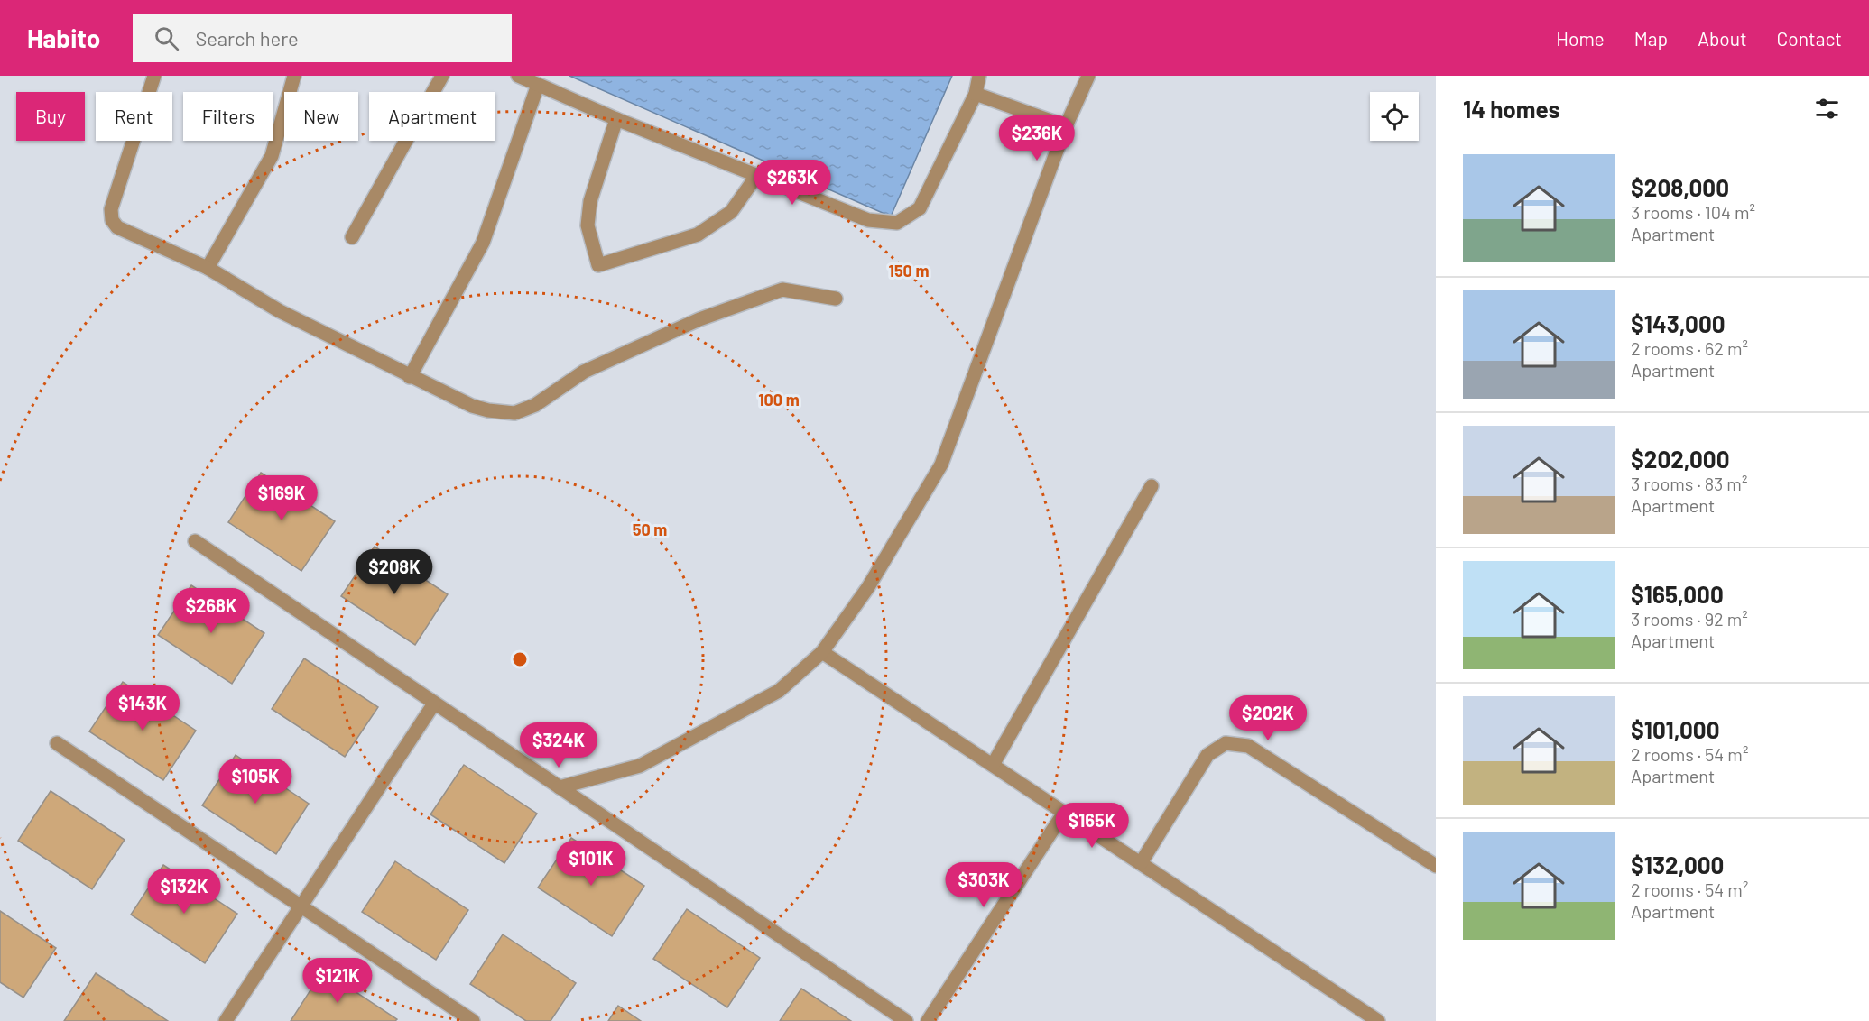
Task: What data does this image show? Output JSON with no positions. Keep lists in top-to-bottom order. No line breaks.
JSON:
{"page":{"header":"Habito","search":"Search here","nav":["Home","Map","About","Contact"],"heading":"14 homes","chip":["Buy","Rent","Filters","New","Apartment"],"price":["$236K","$263K","$169K","$208K","$268K","$143K","$202K","$324K","$105K","$165K","$101K","$303K","$132K","$121K"],"list":[{"name":"$208,000","note":"3 rooms · 104 m² · Apartment"},{"name":"$143,000","note":"2 rooms · 62 m² · Apartment"},{"name":"$202,000","note":"3 rooms · 83 m² · Apartment"},{"name":"$165,000","note":"3 rooms · 92 m² · Apartment"},{"name":"$101,000","note":"2 rooms · 54 m² · Apartment"},{"name":"$132,000","note":"2 rooms · 54 m² · Apartment"}]},"rings":["150 m","100 m","50 m"]}
